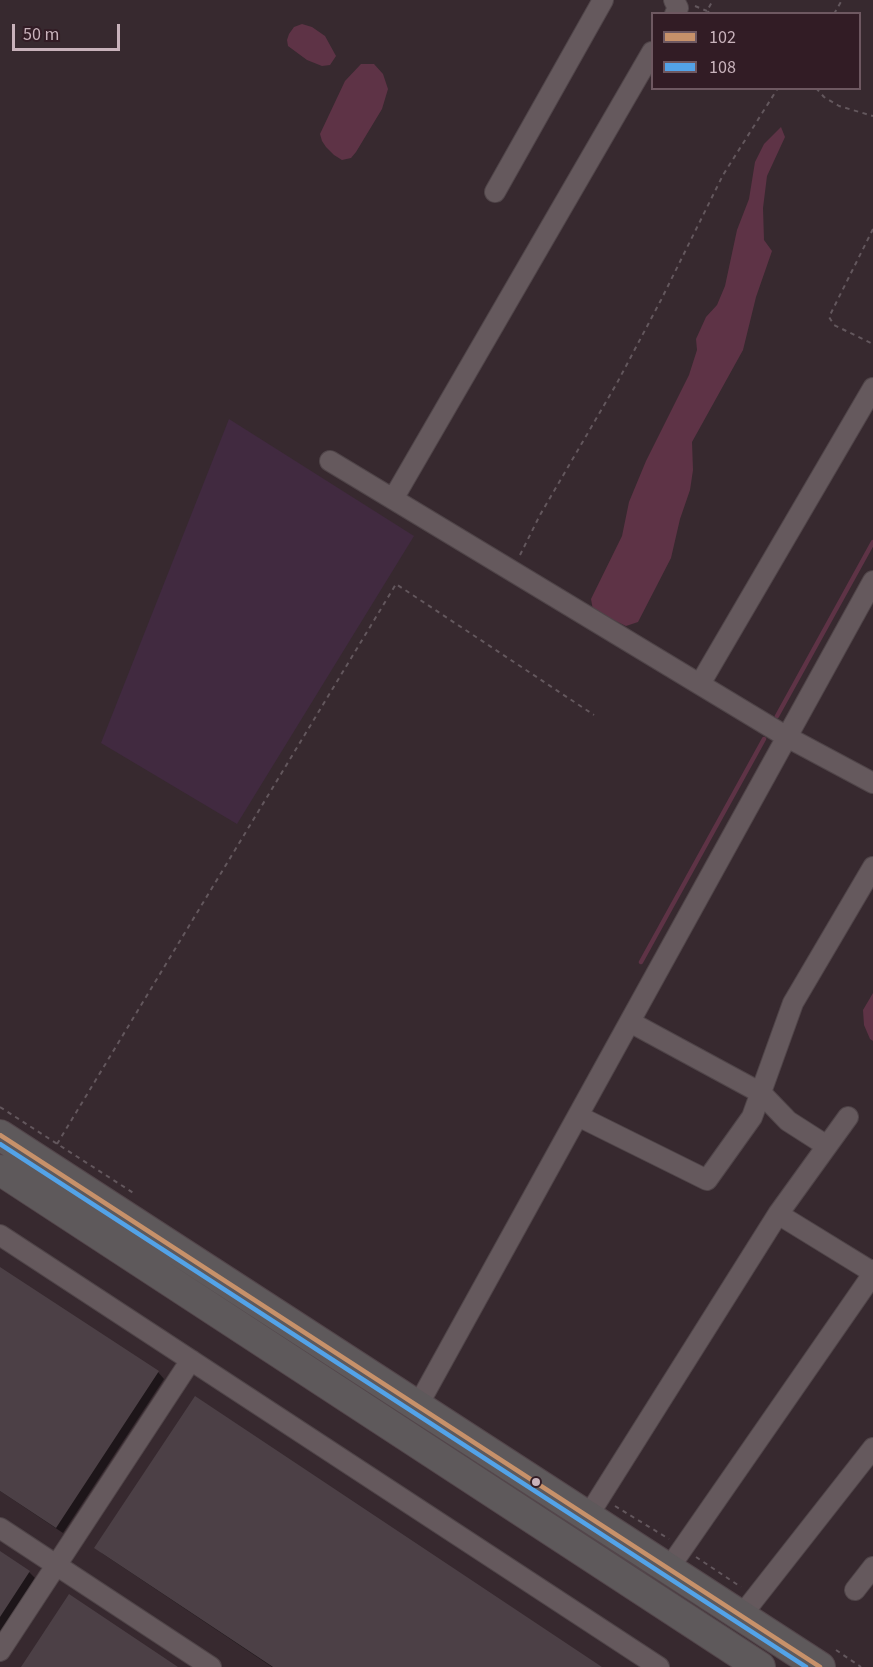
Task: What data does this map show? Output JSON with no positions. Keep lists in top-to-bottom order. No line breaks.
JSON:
{"lines":["transit line 102","transit line 108"],"legend":["102","108"],"scale_bar":"50 m"}
